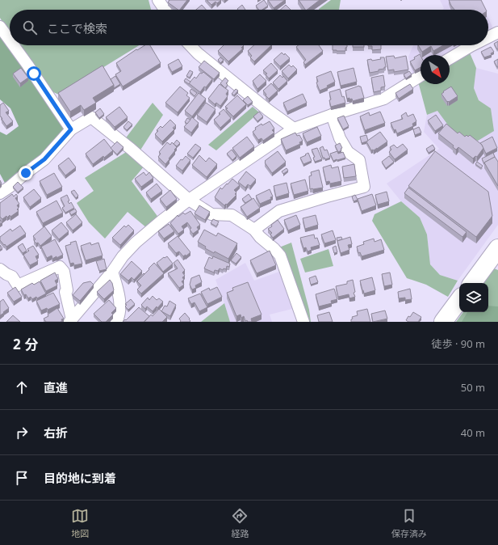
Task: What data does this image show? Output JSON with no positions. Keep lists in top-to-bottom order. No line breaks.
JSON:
{"north":"bottom right","page":{"search":"ここで検索","heading":["2 分","徒歩 · 90 m"],"list":[["直進","50 m"],["右折","40 m"],"目的地に到着"],"nav":["地図","経路","保存済み"]}}
